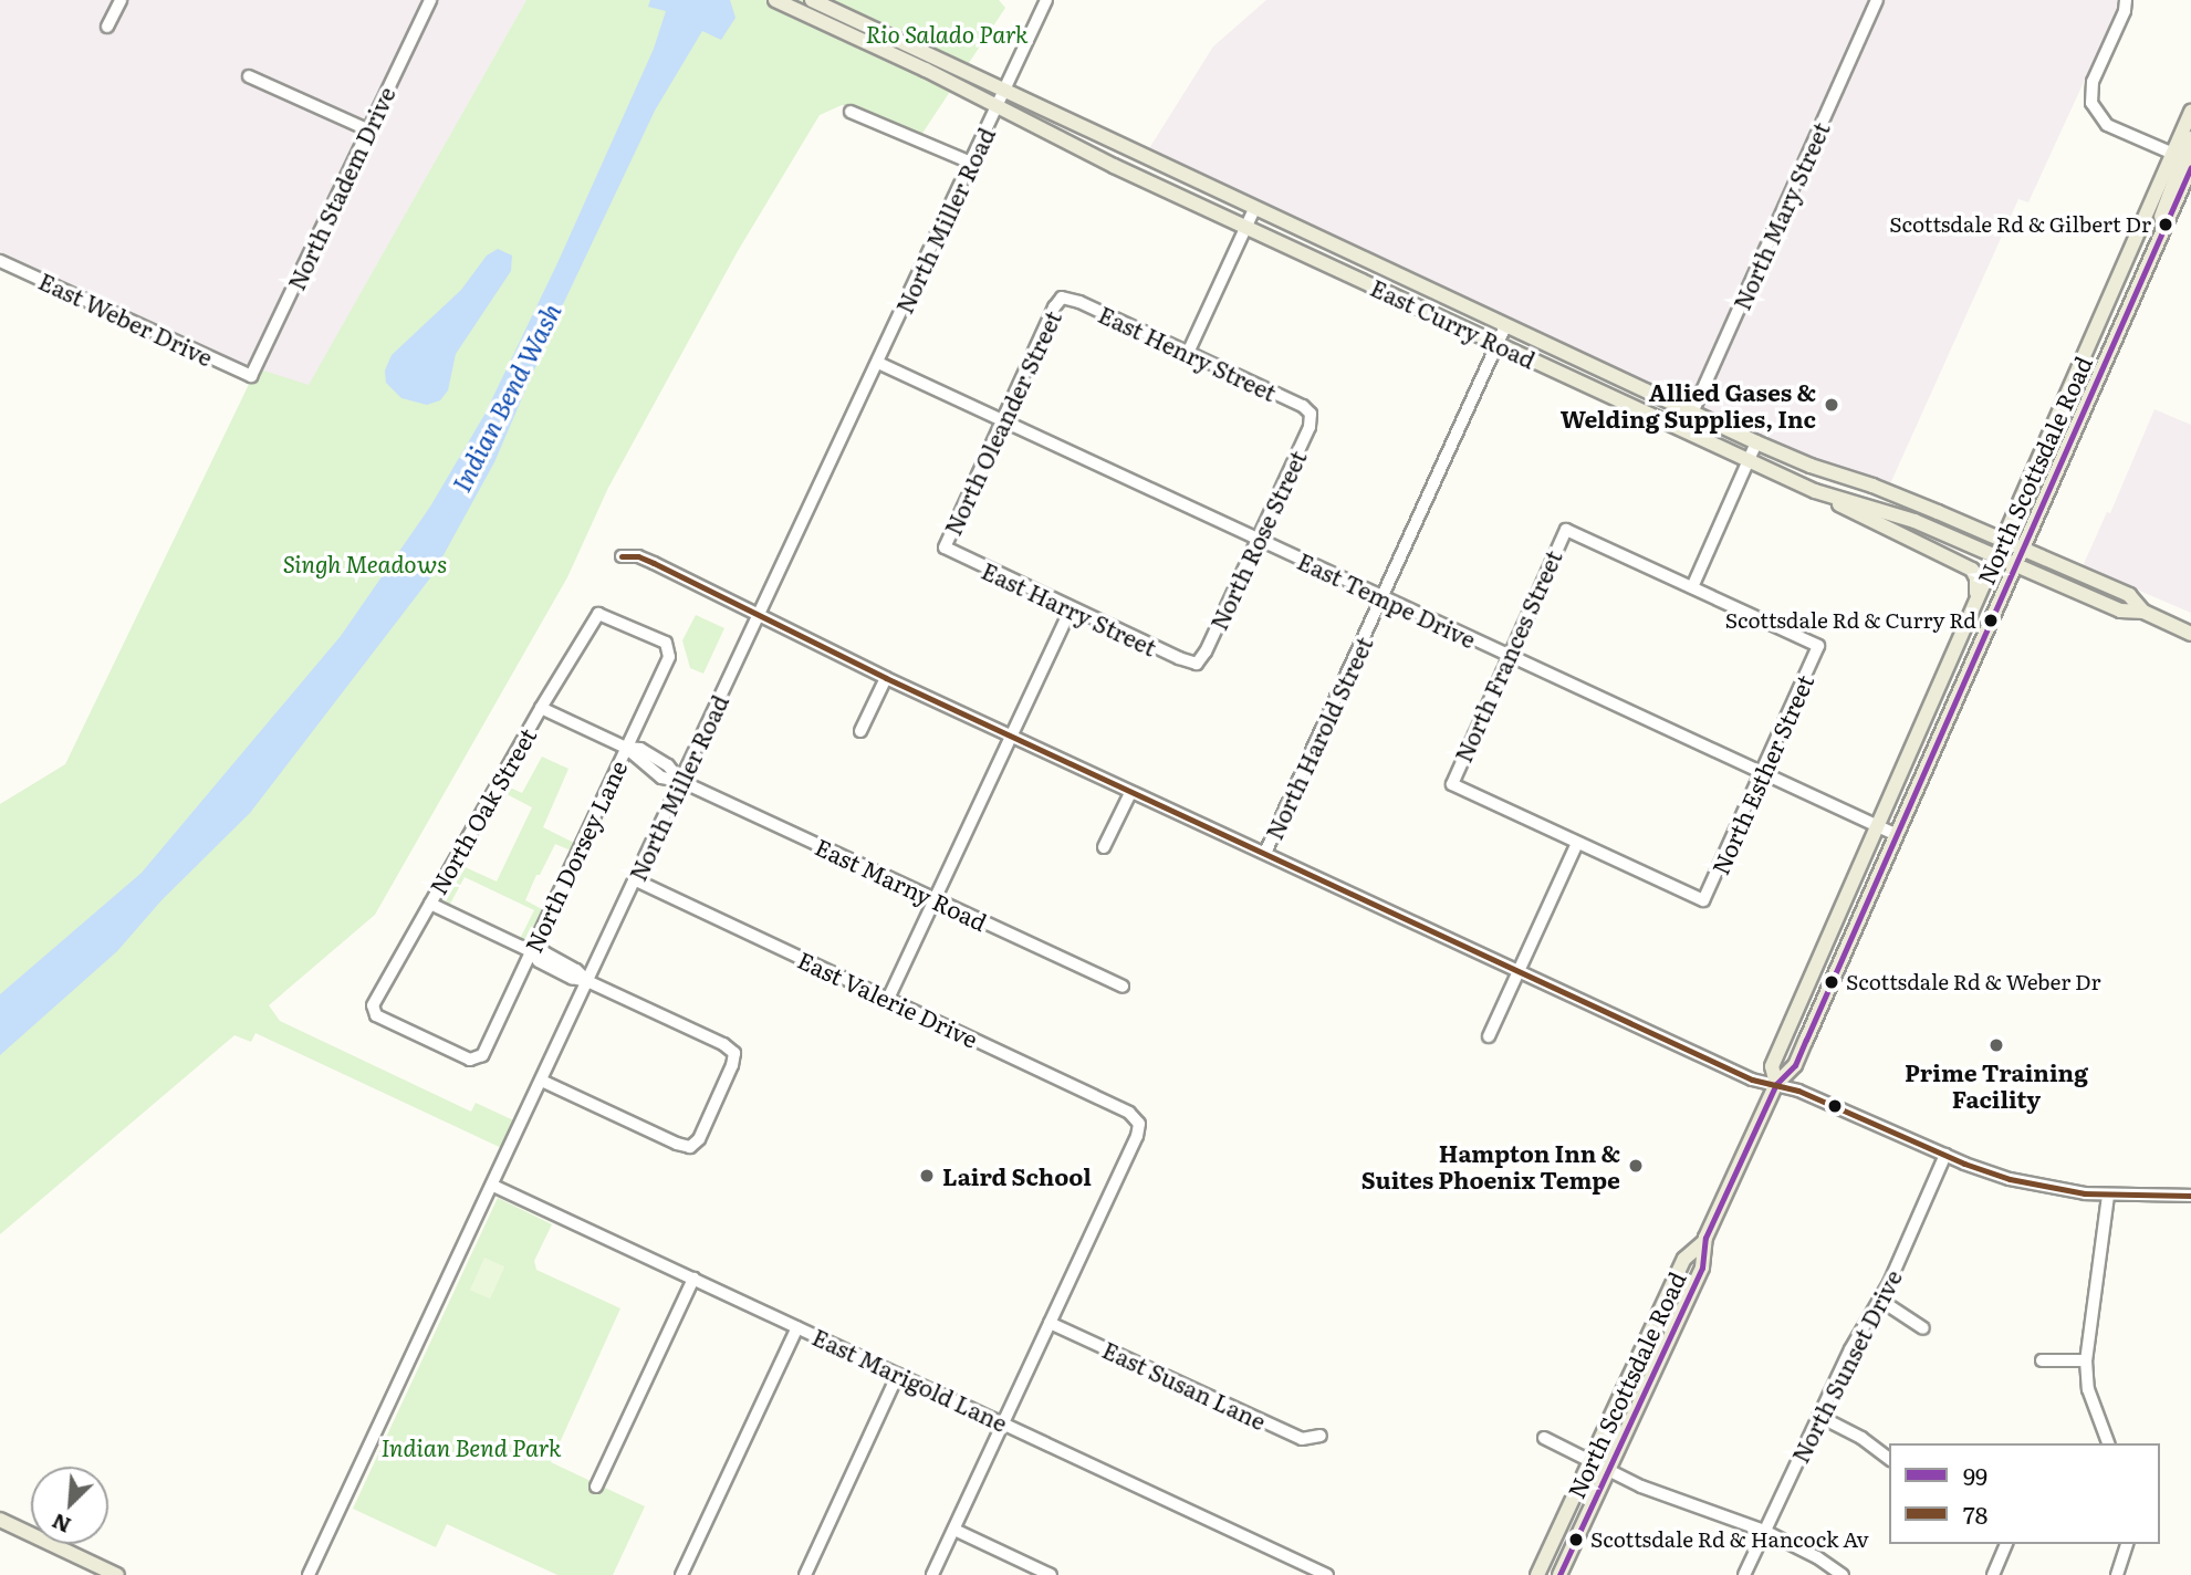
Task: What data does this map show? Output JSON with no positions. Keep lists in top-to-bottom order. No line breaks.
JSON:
{"streets":{"main road":["East Curry Road","North Scottsdale Road"],"street":["North Stadem Drive","North Mary Street","North Miller Road","East Weber Drive","East Henry Street","North Oleander Street","North Rose Street","East Tempe Drive","East Harry Street","North Frances Street","North Harold Street","North Esther Street","North Oak Street","North Dorsey Lane","East Marny Road","East Valerie Drive","North Sunset Drive","East Marigold Lane","East Susan Lane"]},"crossings":[["North Stadem Drive","East Weber Drive"],["North Mary Street","East Curry Road"],["North Miller Road","East Curry Road"],["North Miller Road","East Tempe Drive"],["North Miller Road","East Marny Road"],["North Miller Road","East Valerie Drive"],["North Miller Road","East Marigold Lane"],["East Curry Road","North Scottsdale Road"],["East Curry Road","North Harold Street"],["East Henry Street","North Oleander Street"],["East Henry Street","North Rose Street"],["North Oleander Street","East Tempe Drive"],["North Oleander Street","East Harry Street"],["North Scottsdale Road","East Tempe Drive"],["North Rose Street","East Tempe Drive"],["North Rose Street","East Harry Street"],["East Tempe Drive","North Frances Street"],["East Tempe Drive","North Harold Street"],["East Tempe Drive","North Esther Street"],["North Frances Street","North Esther Street"],["North Oak Street","North Dorsey Lane"],["North Oak Street","East Marny Road"],["North Dorsey Lane","East Marny Road"],["East Valerie Drive","East Susan Lane"]],"water":["Indian Bend Wash"],"parks":["Rio Salado Park","Singh Meadows","Indian Bend Park"],"places":["Scottsdale Rd & Gilbert Dr","Allied Gases & Welding Supplies, Inc","Scottsdale Rd & Curry Rd","Scottsdale Rd & Weber Dr","Prime Training Facility","Hampton Inn & Suites Phoenix Tempe","Laird School","Scottsdale Rd & Hancock Av"],"lines":["transit line 99","transit line 78"],"legend":["99","78"],"north":"bottom left"}
